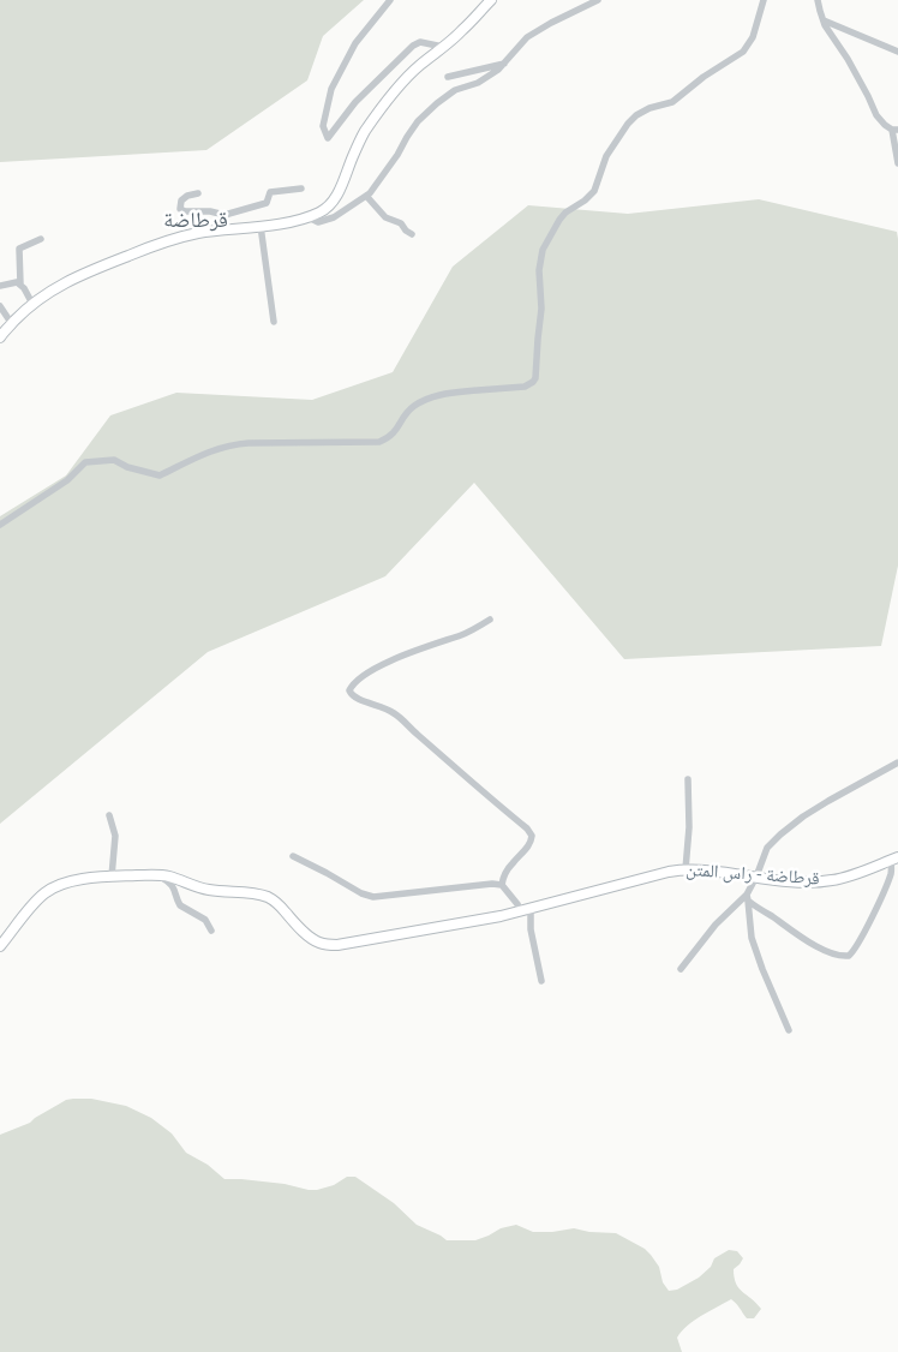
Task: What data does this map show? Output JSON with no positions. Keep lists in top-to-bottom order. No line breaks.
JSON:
{"streets":{"main road":["قرطاضة - راس المتن"]},"districts":["قرطاضة"]}
